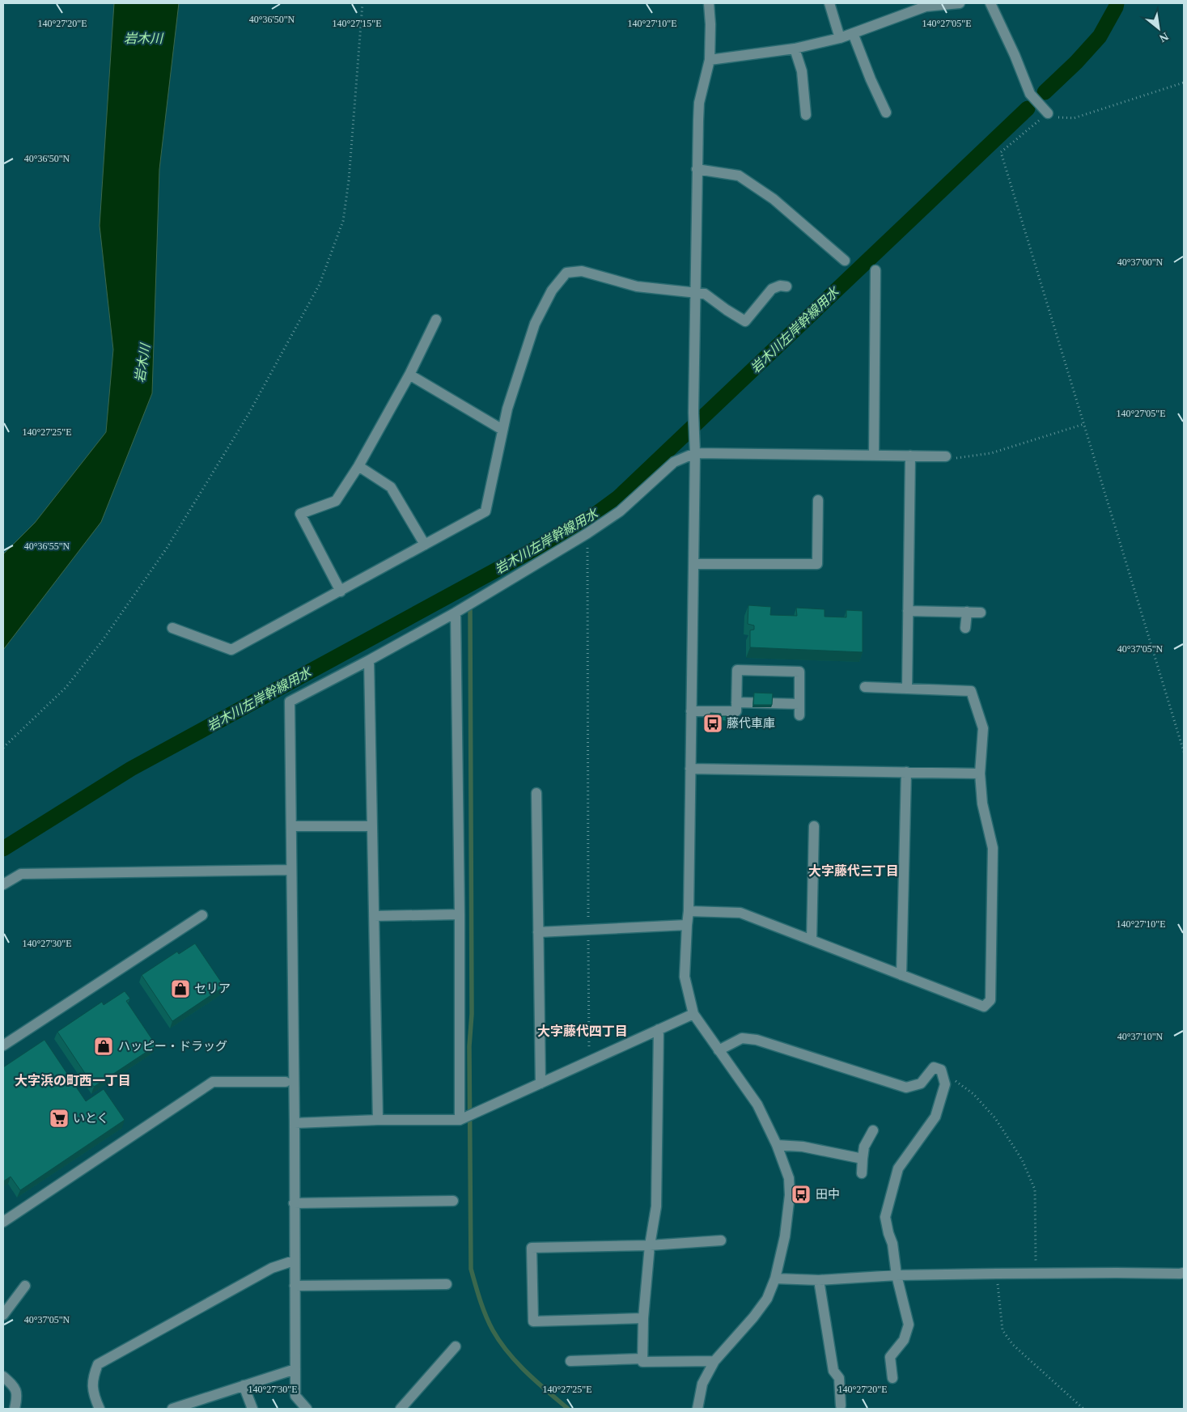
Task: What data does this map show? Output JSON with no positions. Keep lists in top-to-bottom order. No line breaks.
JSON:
{"districts":["大字藤代三丁目","大字藤代四丁目","大字浜の町西一丁目"],"water":["岩木川","岩木川左岸幹線用水"],"places":{"bus stop":["藤代車庫","田中"],"shop":["セリア","ハッピー・ドラッグ"],"supermarket":["いとく"]},"north":"bottom right","coordinates":["40°36'50\"N","140°27'20\"E","140°27'15\"E","140°27'10\"E","140°27'05\"E","40°37'00\"N","140°27'25\"E","40°36'55\"N","40°37'05\"N","140°27'30\"E","40°37'10\"N"]}
